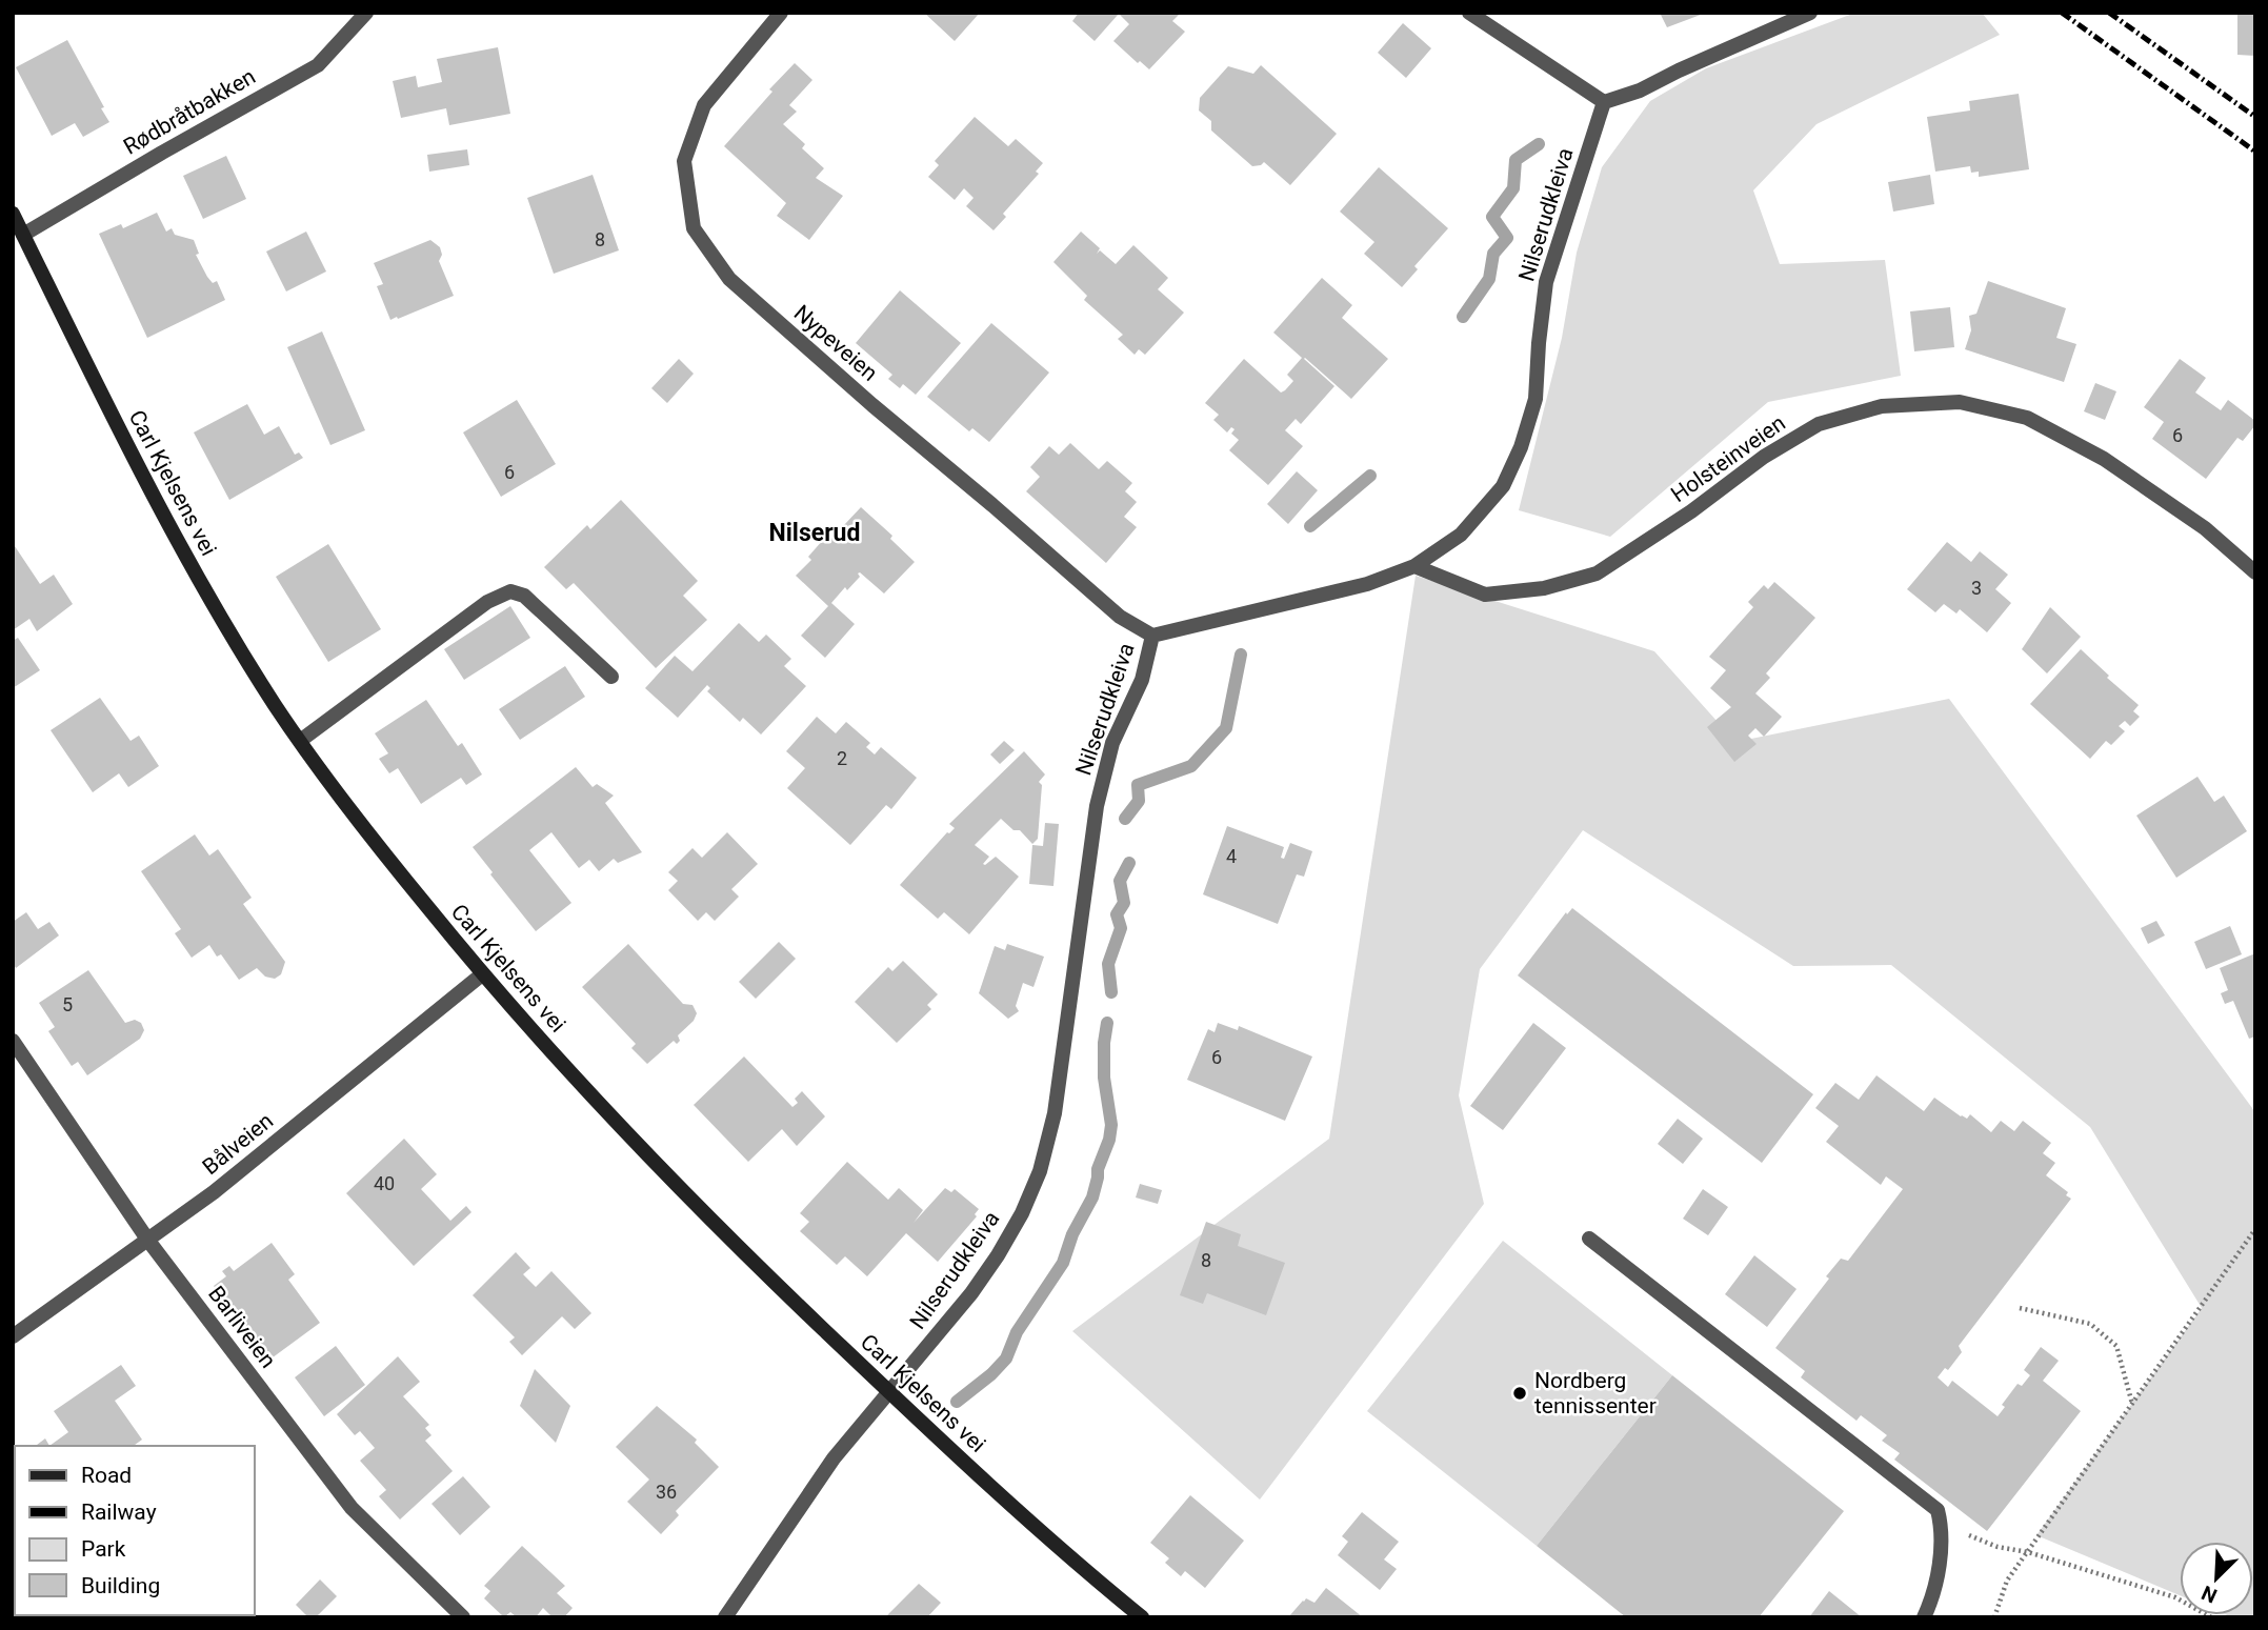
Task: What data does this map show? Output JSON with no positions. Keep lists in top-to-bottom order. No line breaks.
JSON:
{"streets":{"main road":["Carl Kjelsens vei"],"street":["Rødbråtbakken","Nilserudkleiva","Nypeveien","Holsteinveien","Bålveien","Barliveien"]},"crossings":[["Rødbråtbakken","Carl Kjelsens vei"],["Nilserudkleiva","Nypeveien"],["Nilserudkleiva","Holsteinveien"],["Nilserudkleiva","Carl Kjelsens vei"],["Carl Kjelsens vei","Bålveien"],["Bålveien","Barliveien"]],"districts":["Nilserud"],"places":["Nordberg tennissenter"],"house_numbers":["8","6","6","3","2","4","5","6","40","8","36"],"legend":["Road","Railway","Park","Building"],"north":"bottom left"}
